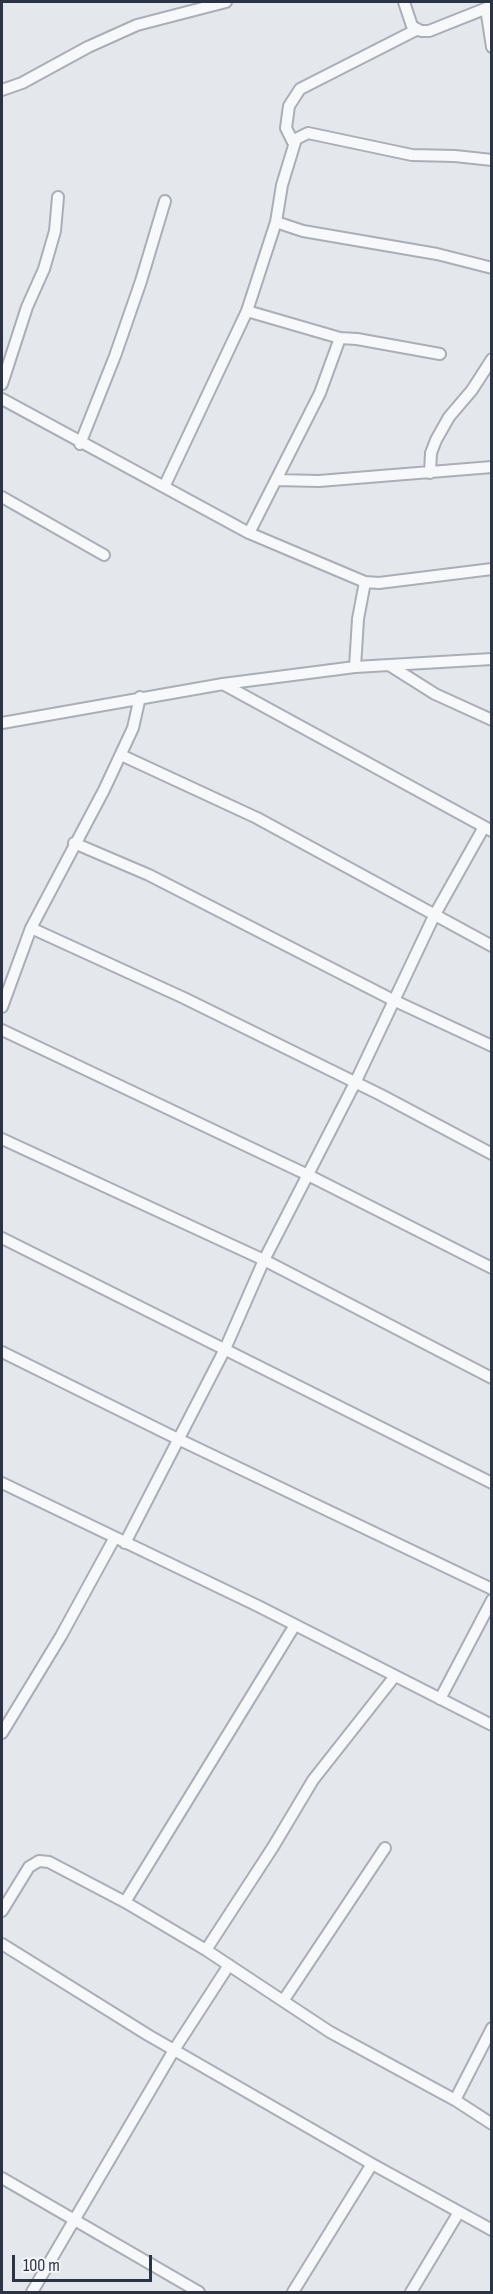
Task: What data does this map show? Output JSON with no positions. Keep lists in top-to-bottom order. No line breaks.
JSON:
{"scale_bar":"100 m"}
